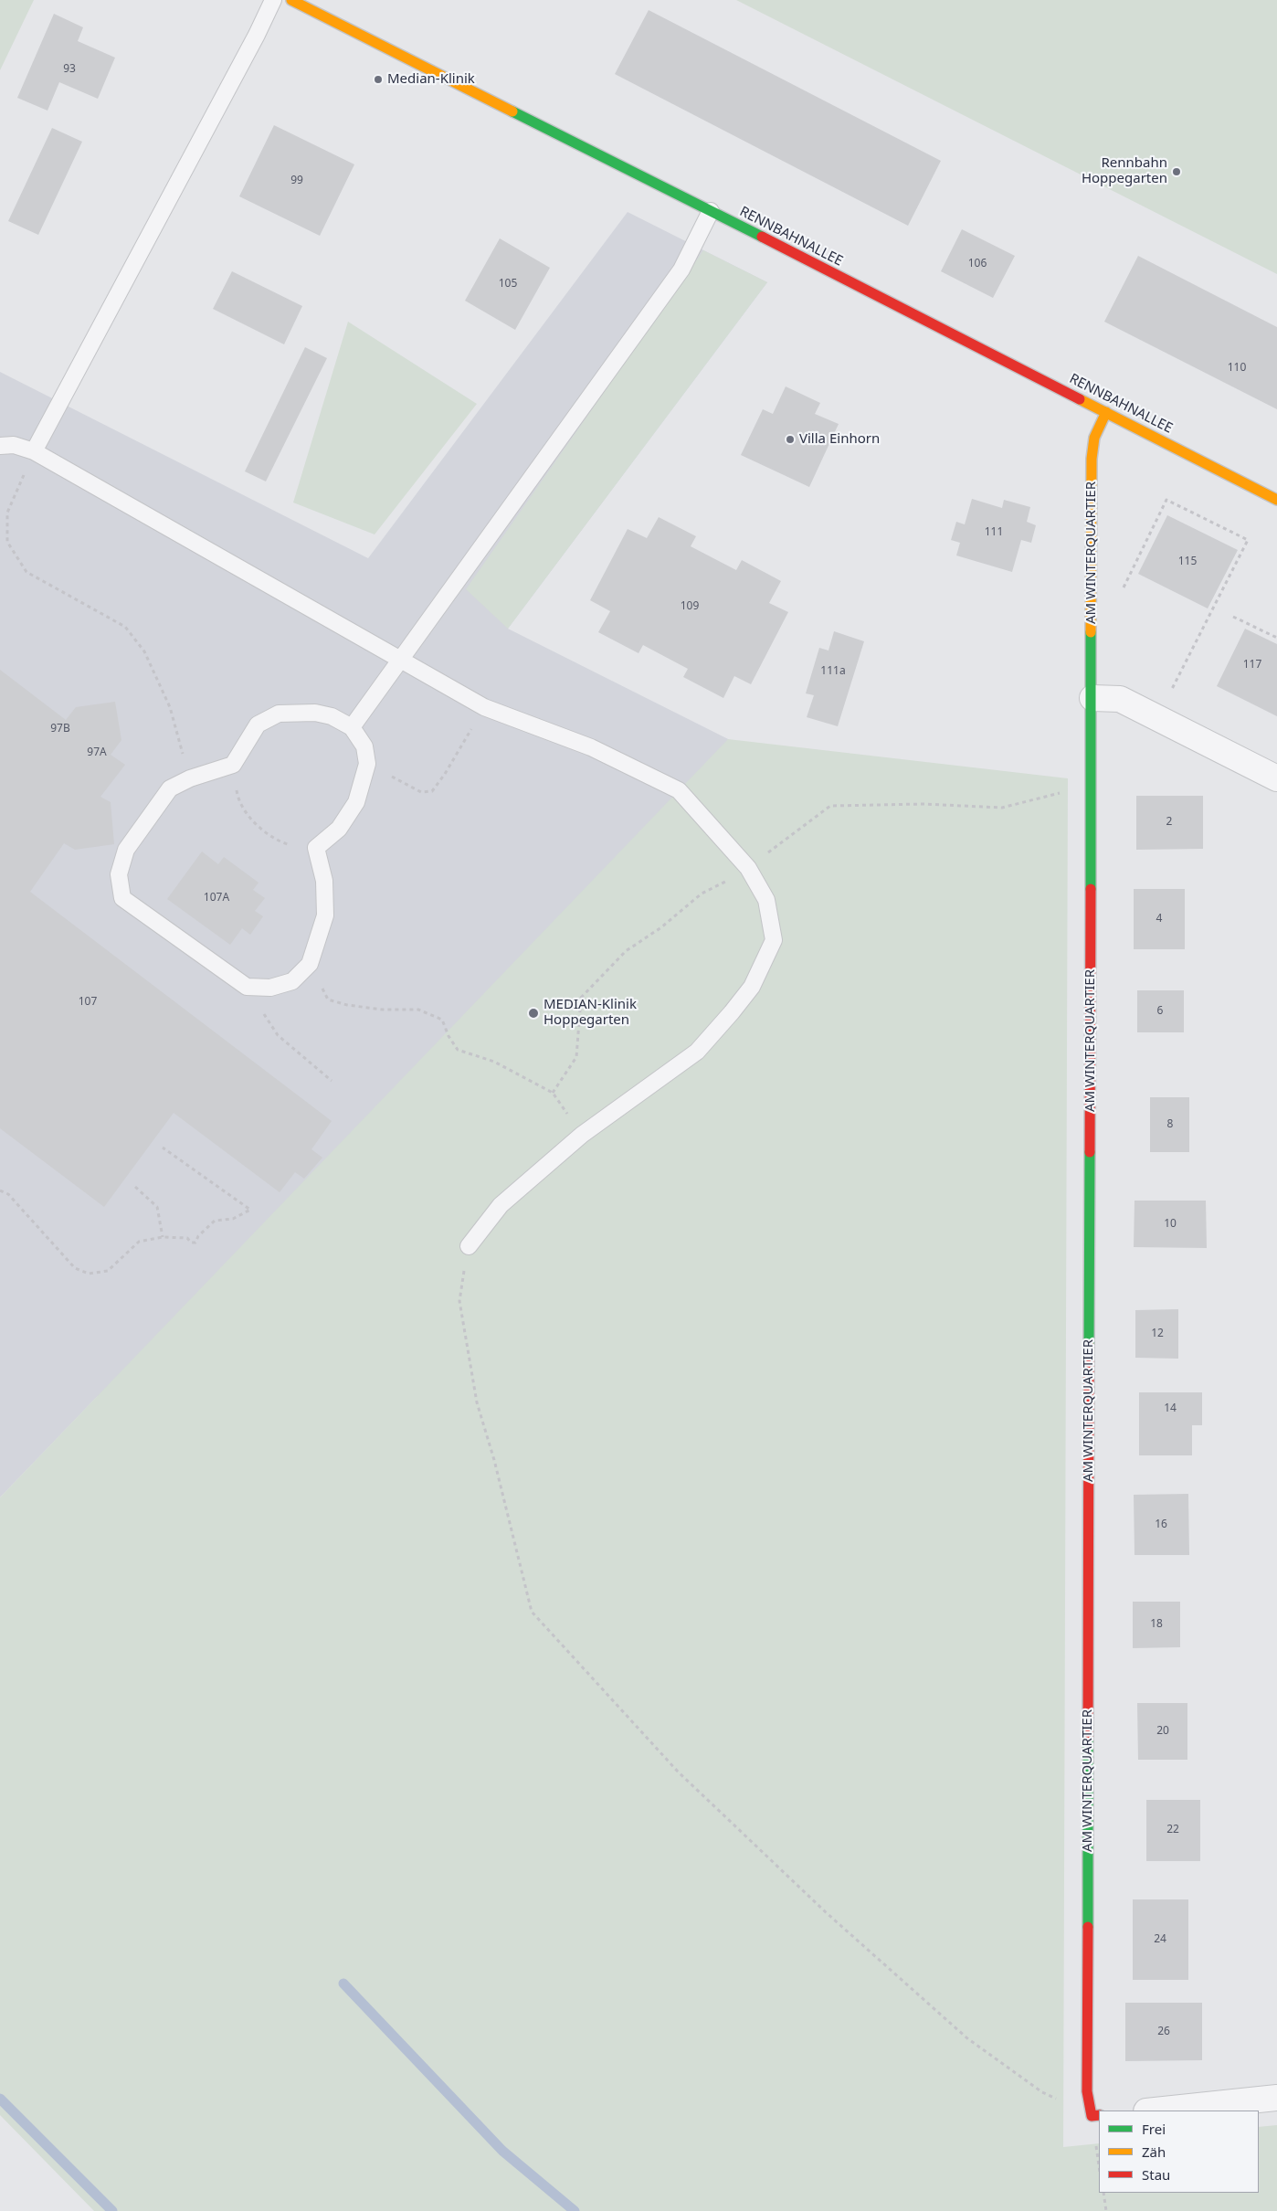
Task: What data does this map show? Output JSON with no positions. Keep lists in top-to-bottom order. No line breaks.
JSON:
{"streets":{"street":["RENNBAHNALLEE","AM WINTERQUARTIER"]},"crossings":[["RENNBAHNALLEE","AM WINTERQUARTIER"]],"places":["Median-Klinik","Rennbahn Hoppegarten","Villa Einhorn","MEDIAN-Klinik Hoppegarten"],"house_numbers":["93","99","106","105","110","111","115","109","117","111a","97B","97A","2","107A","4","107","6","8","10","12","14","16","18","20","22","24","26"],"legend":["Frei","Zäh","Stau"]}
